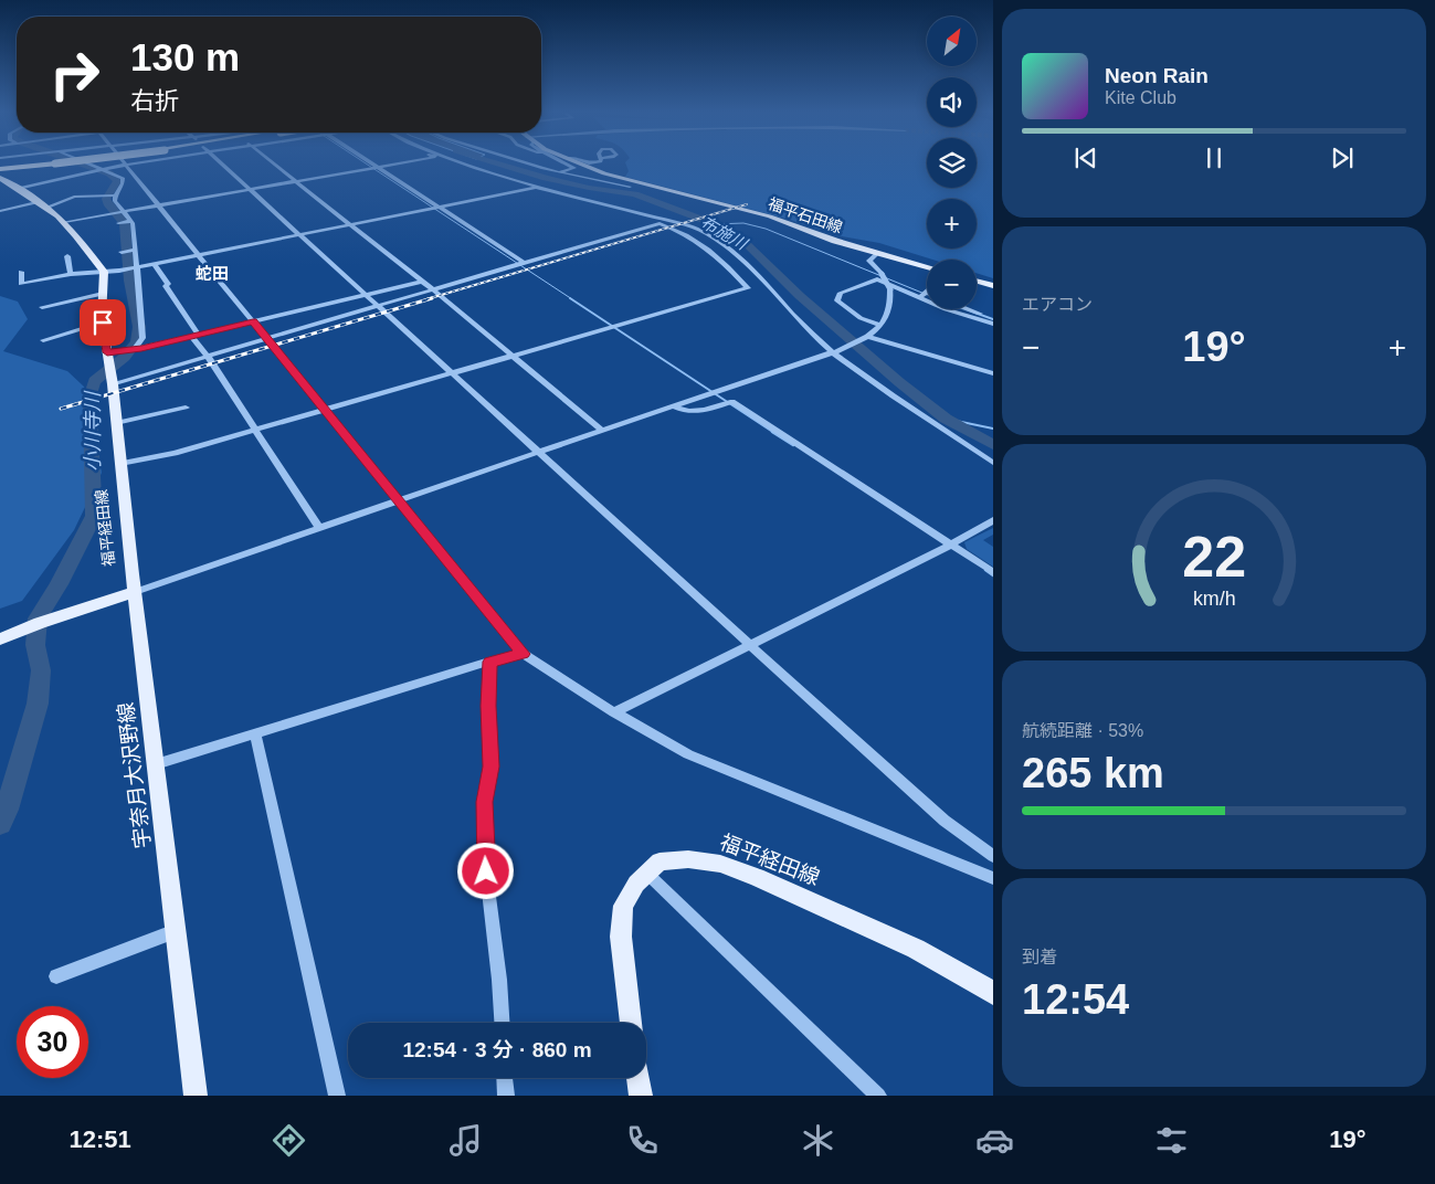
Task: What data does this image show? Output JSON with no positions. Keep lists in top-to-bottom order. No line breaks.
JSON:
{"streets":{"main road":["福平石田線","福平経田線","宇奈月大沢野線"]},"crossings":[["福平経田線","宇奈月大沢野線"]],"districts":["蛇田"],"water":["布施川","小川寺川"],"north":"top right","page":{"map_buttons":["+","−"],"turn":["130 m","右折"],"song":["Neon Rain","Kite Club"],"tile":["エアコン",["航続距離 · 53%","265 km"],["到着","12:54"]],"heat":["−","19°","+"],"limit":"30","trip":"12:54 · 3 分 · 860 m","tabs":["12:51","19°"],"gauge":["22","km/h"]}}
